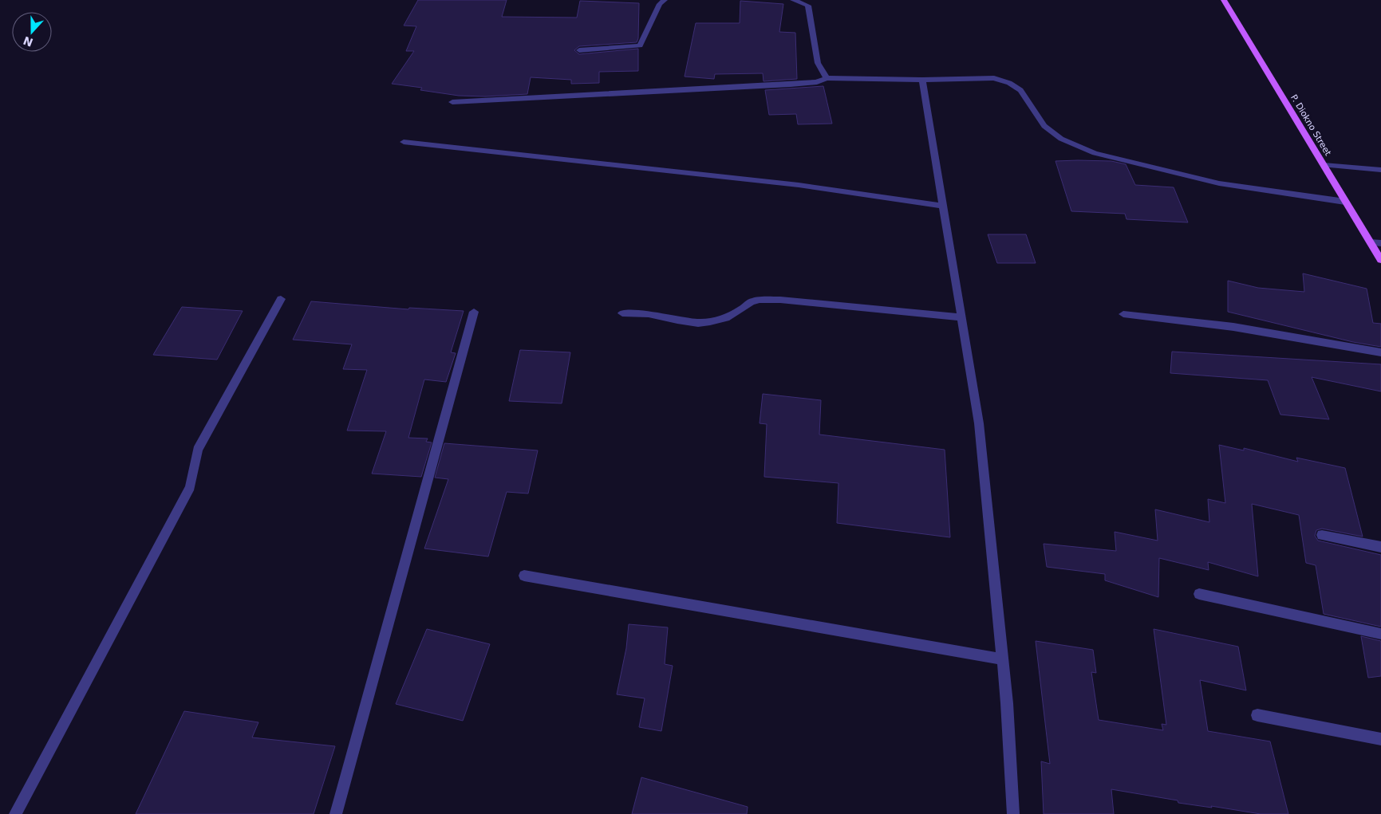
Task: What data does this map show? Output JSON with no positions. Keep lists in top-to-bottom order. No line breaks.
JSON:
{"streets":{"main road":["P. Diokno Street"]},"north":"bottom"}
